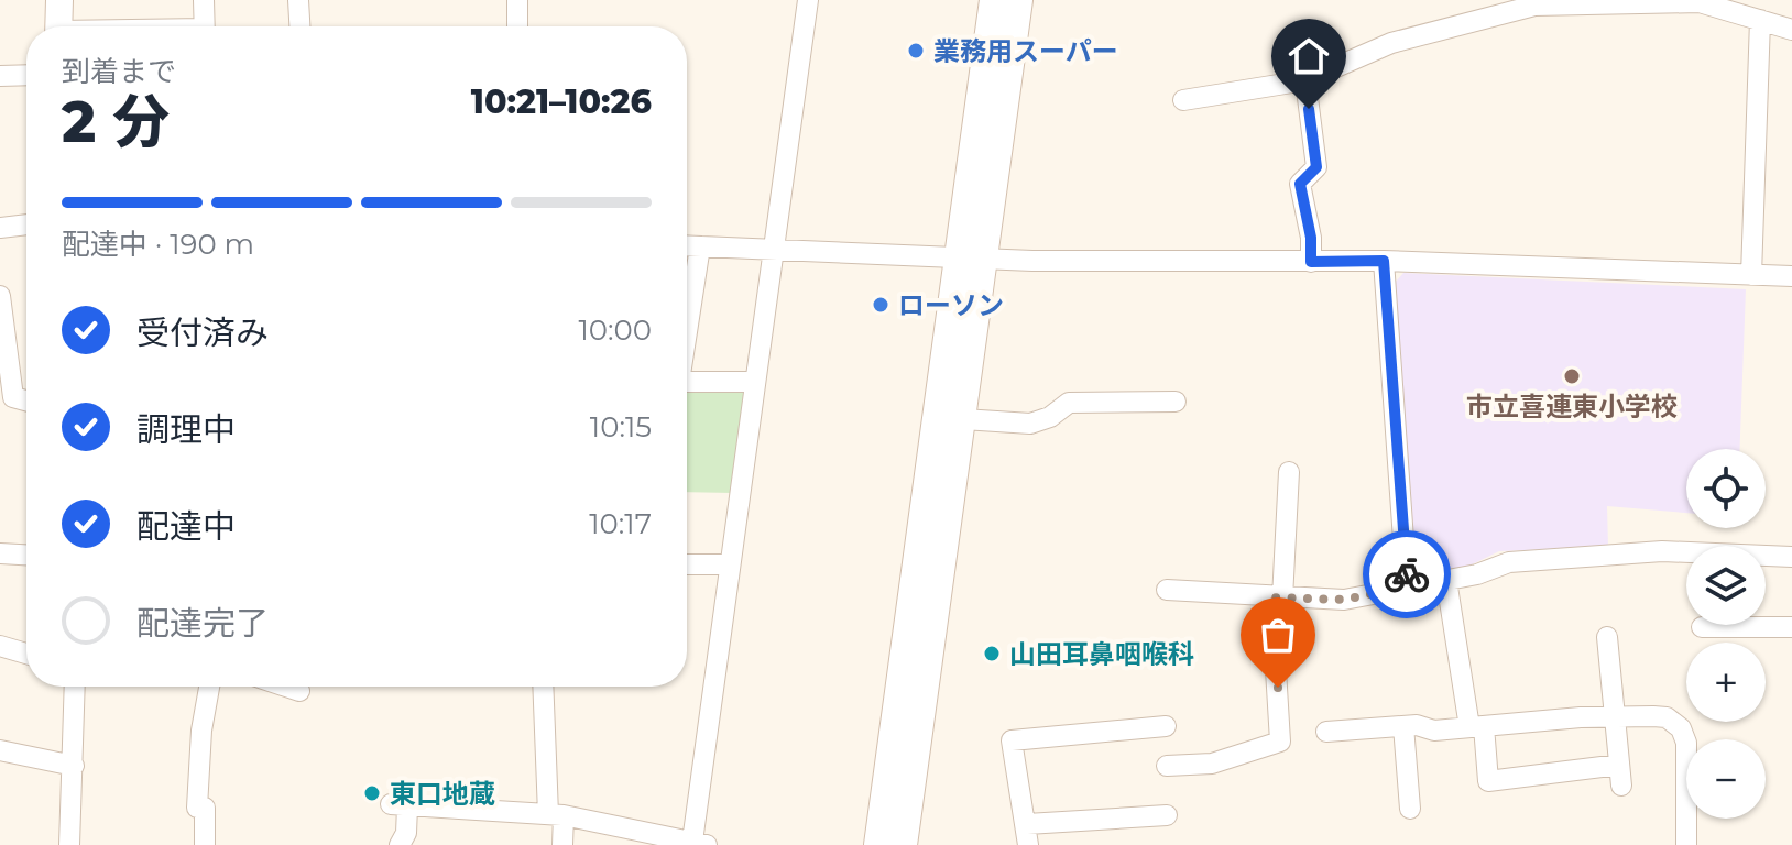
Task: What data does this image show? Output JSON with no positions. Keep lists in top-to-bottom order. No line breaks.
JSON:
{"places":["業務用スーパー","ローソン","市立喜連東小学校","山田耳鼻咽喉科","東口地蔵"],"page":{"heading":["2 分","到着まで","10:21–10:26"],"bar":"配達中 · 190 m","list":[["受付済み","10:00"],["調理中","10:15"],["配達中","10:17"],"配達完了"],"map_buttons":["+","−"]}}
